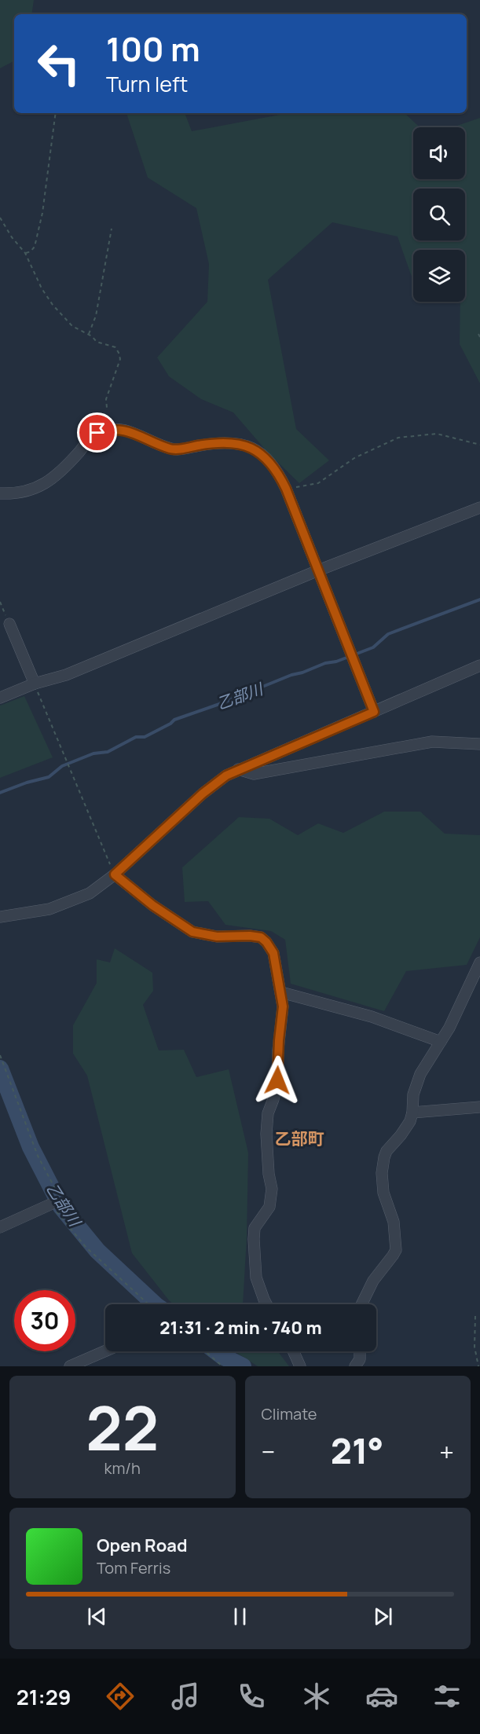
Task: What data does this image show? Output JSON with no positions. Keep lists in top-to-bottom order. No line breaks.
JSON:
{"districts":["乙部町"],"water":["乙部川"],"page":{"turn":["100 m","Turn left"],"limit":"30","trip":"21:31 · 2 min · 740 m","tile":[["22","km/h"],"Climate"],"heat":["−","21°","+"],"song":["Open Road","Tom Ferris"],"tabs":"21:29"}}
